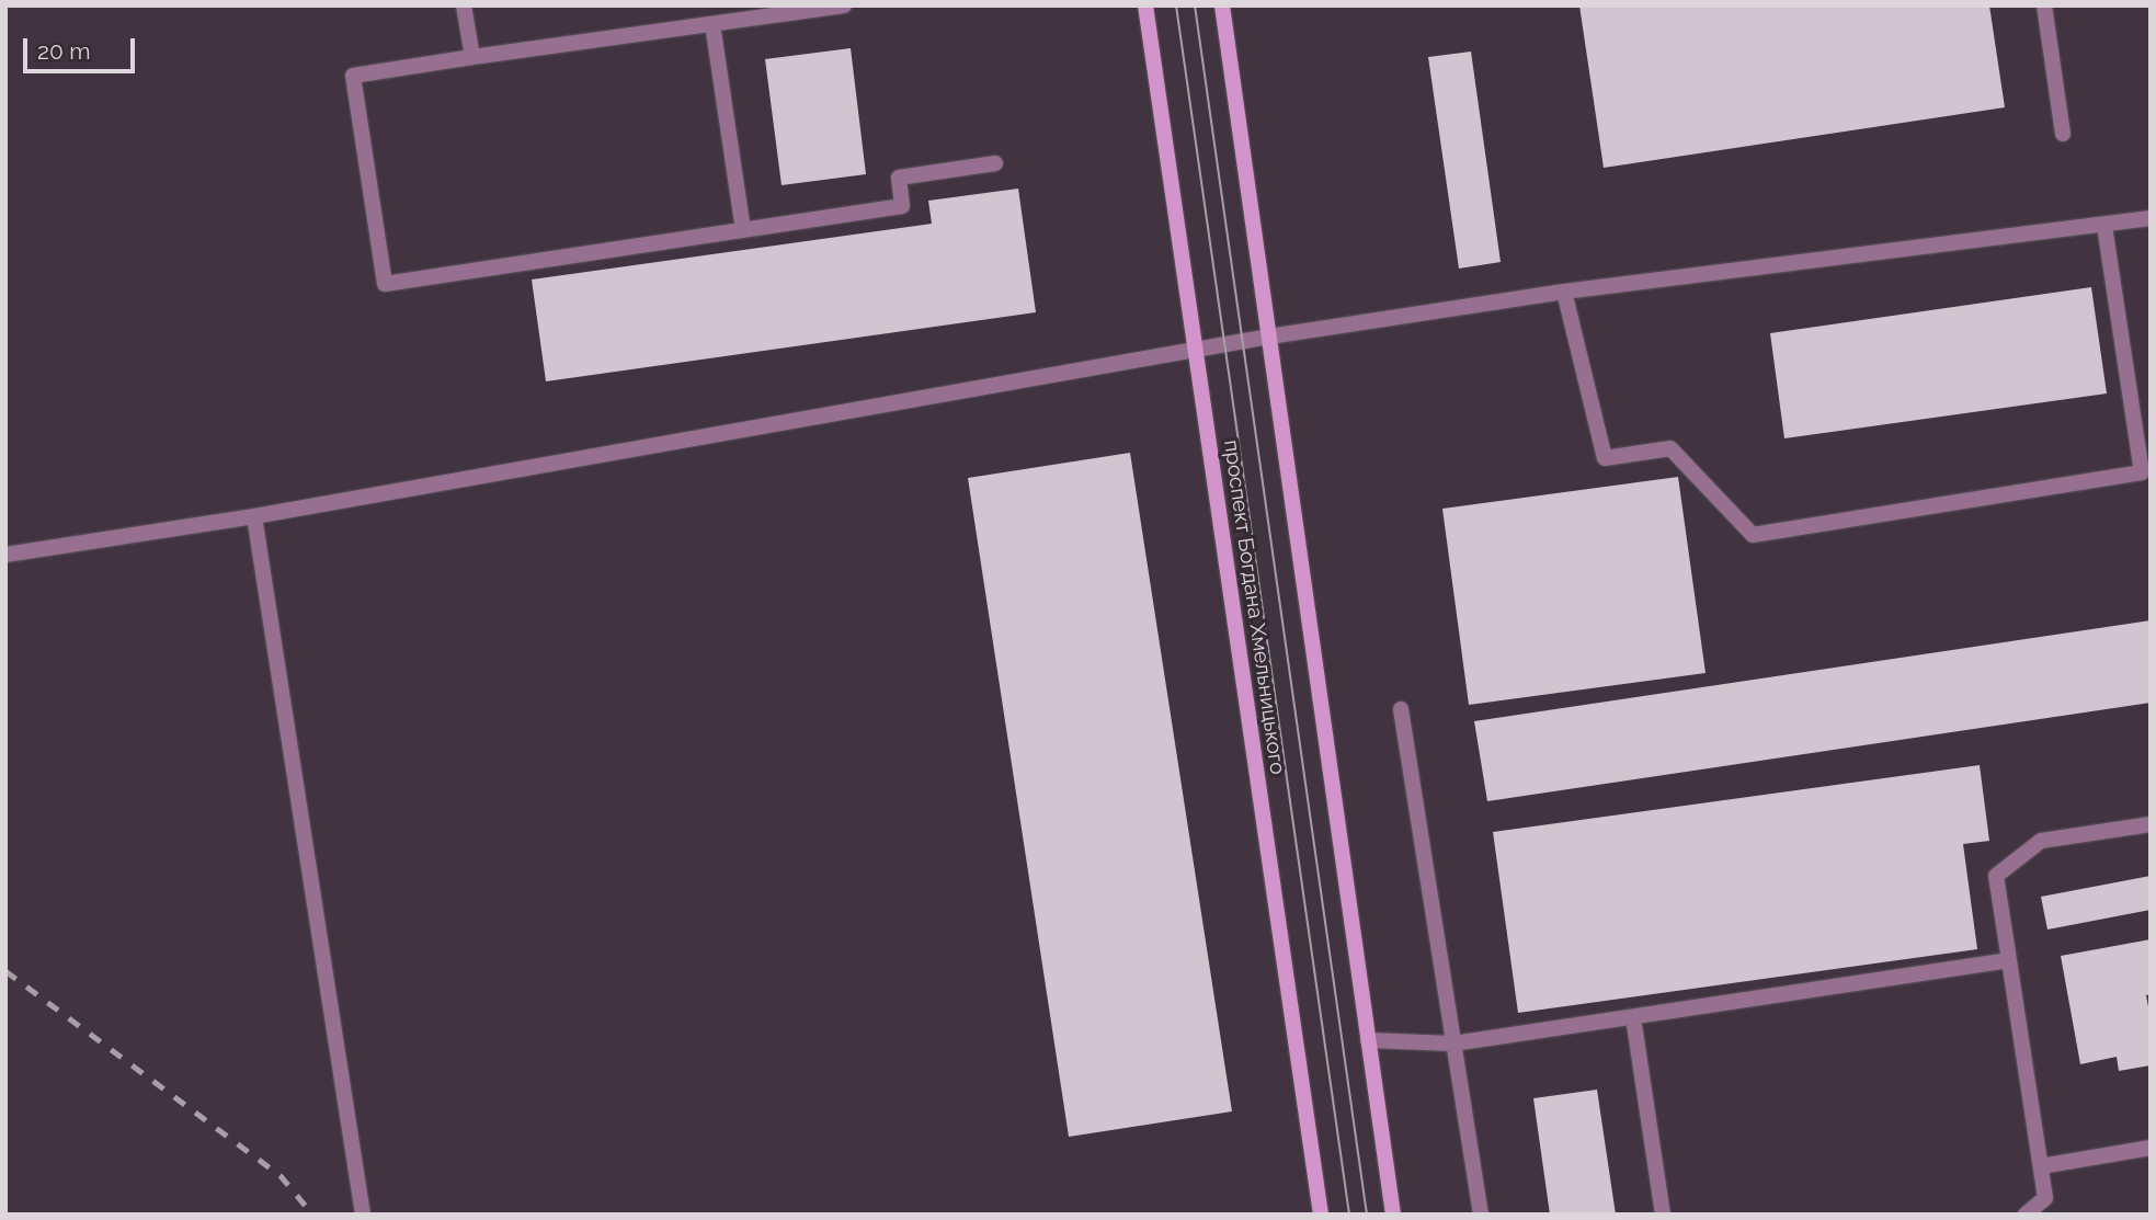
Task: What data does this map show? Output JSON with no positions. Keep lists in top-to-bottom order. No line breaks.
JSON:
{"streets":{"main road":["проспект Богдана Хмельницького"]},"scale_bar":"20 m"}
